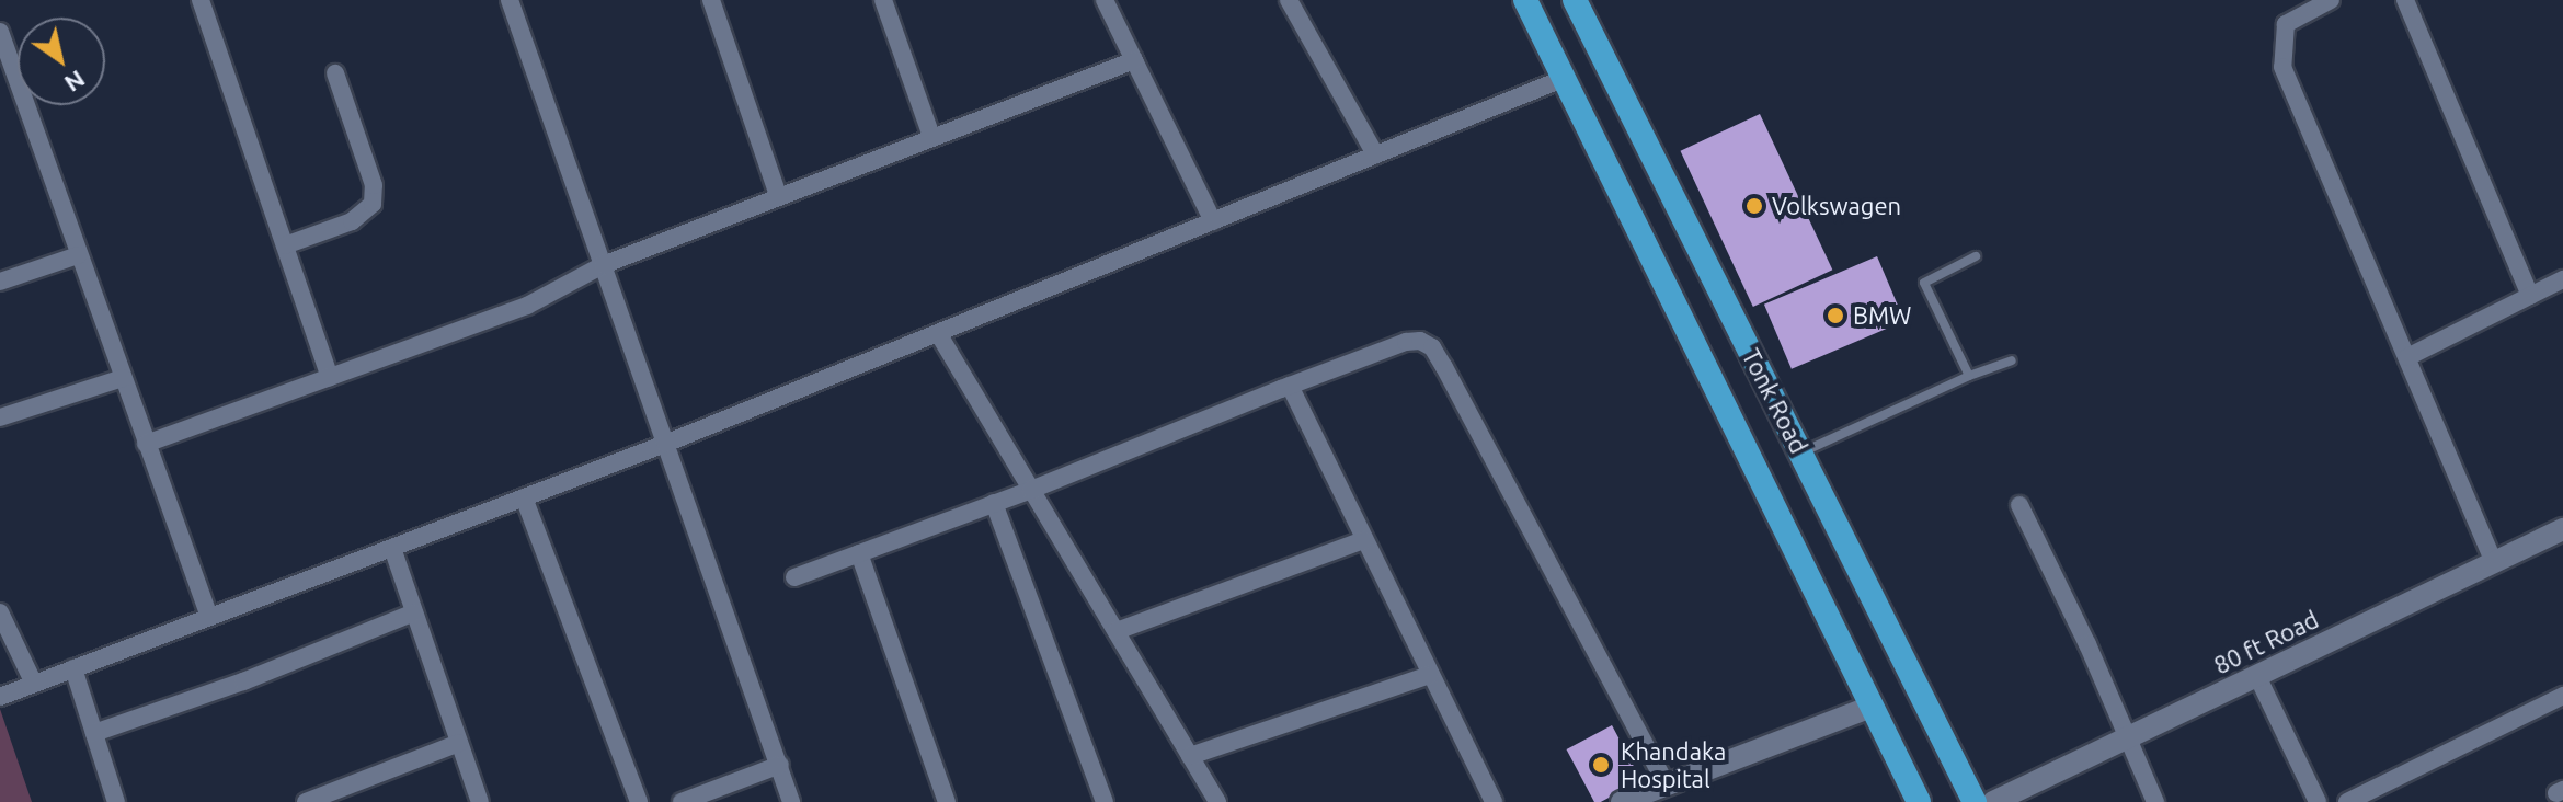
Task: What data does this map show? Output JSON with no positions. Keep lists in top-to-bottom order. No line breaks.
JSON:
{"streets":{"main road":["Tonk Road"],"street":["80 ft Road"]},"places":["Volkswagen","BMW","Khandaka Hospital"],"north":"bottom right"}
